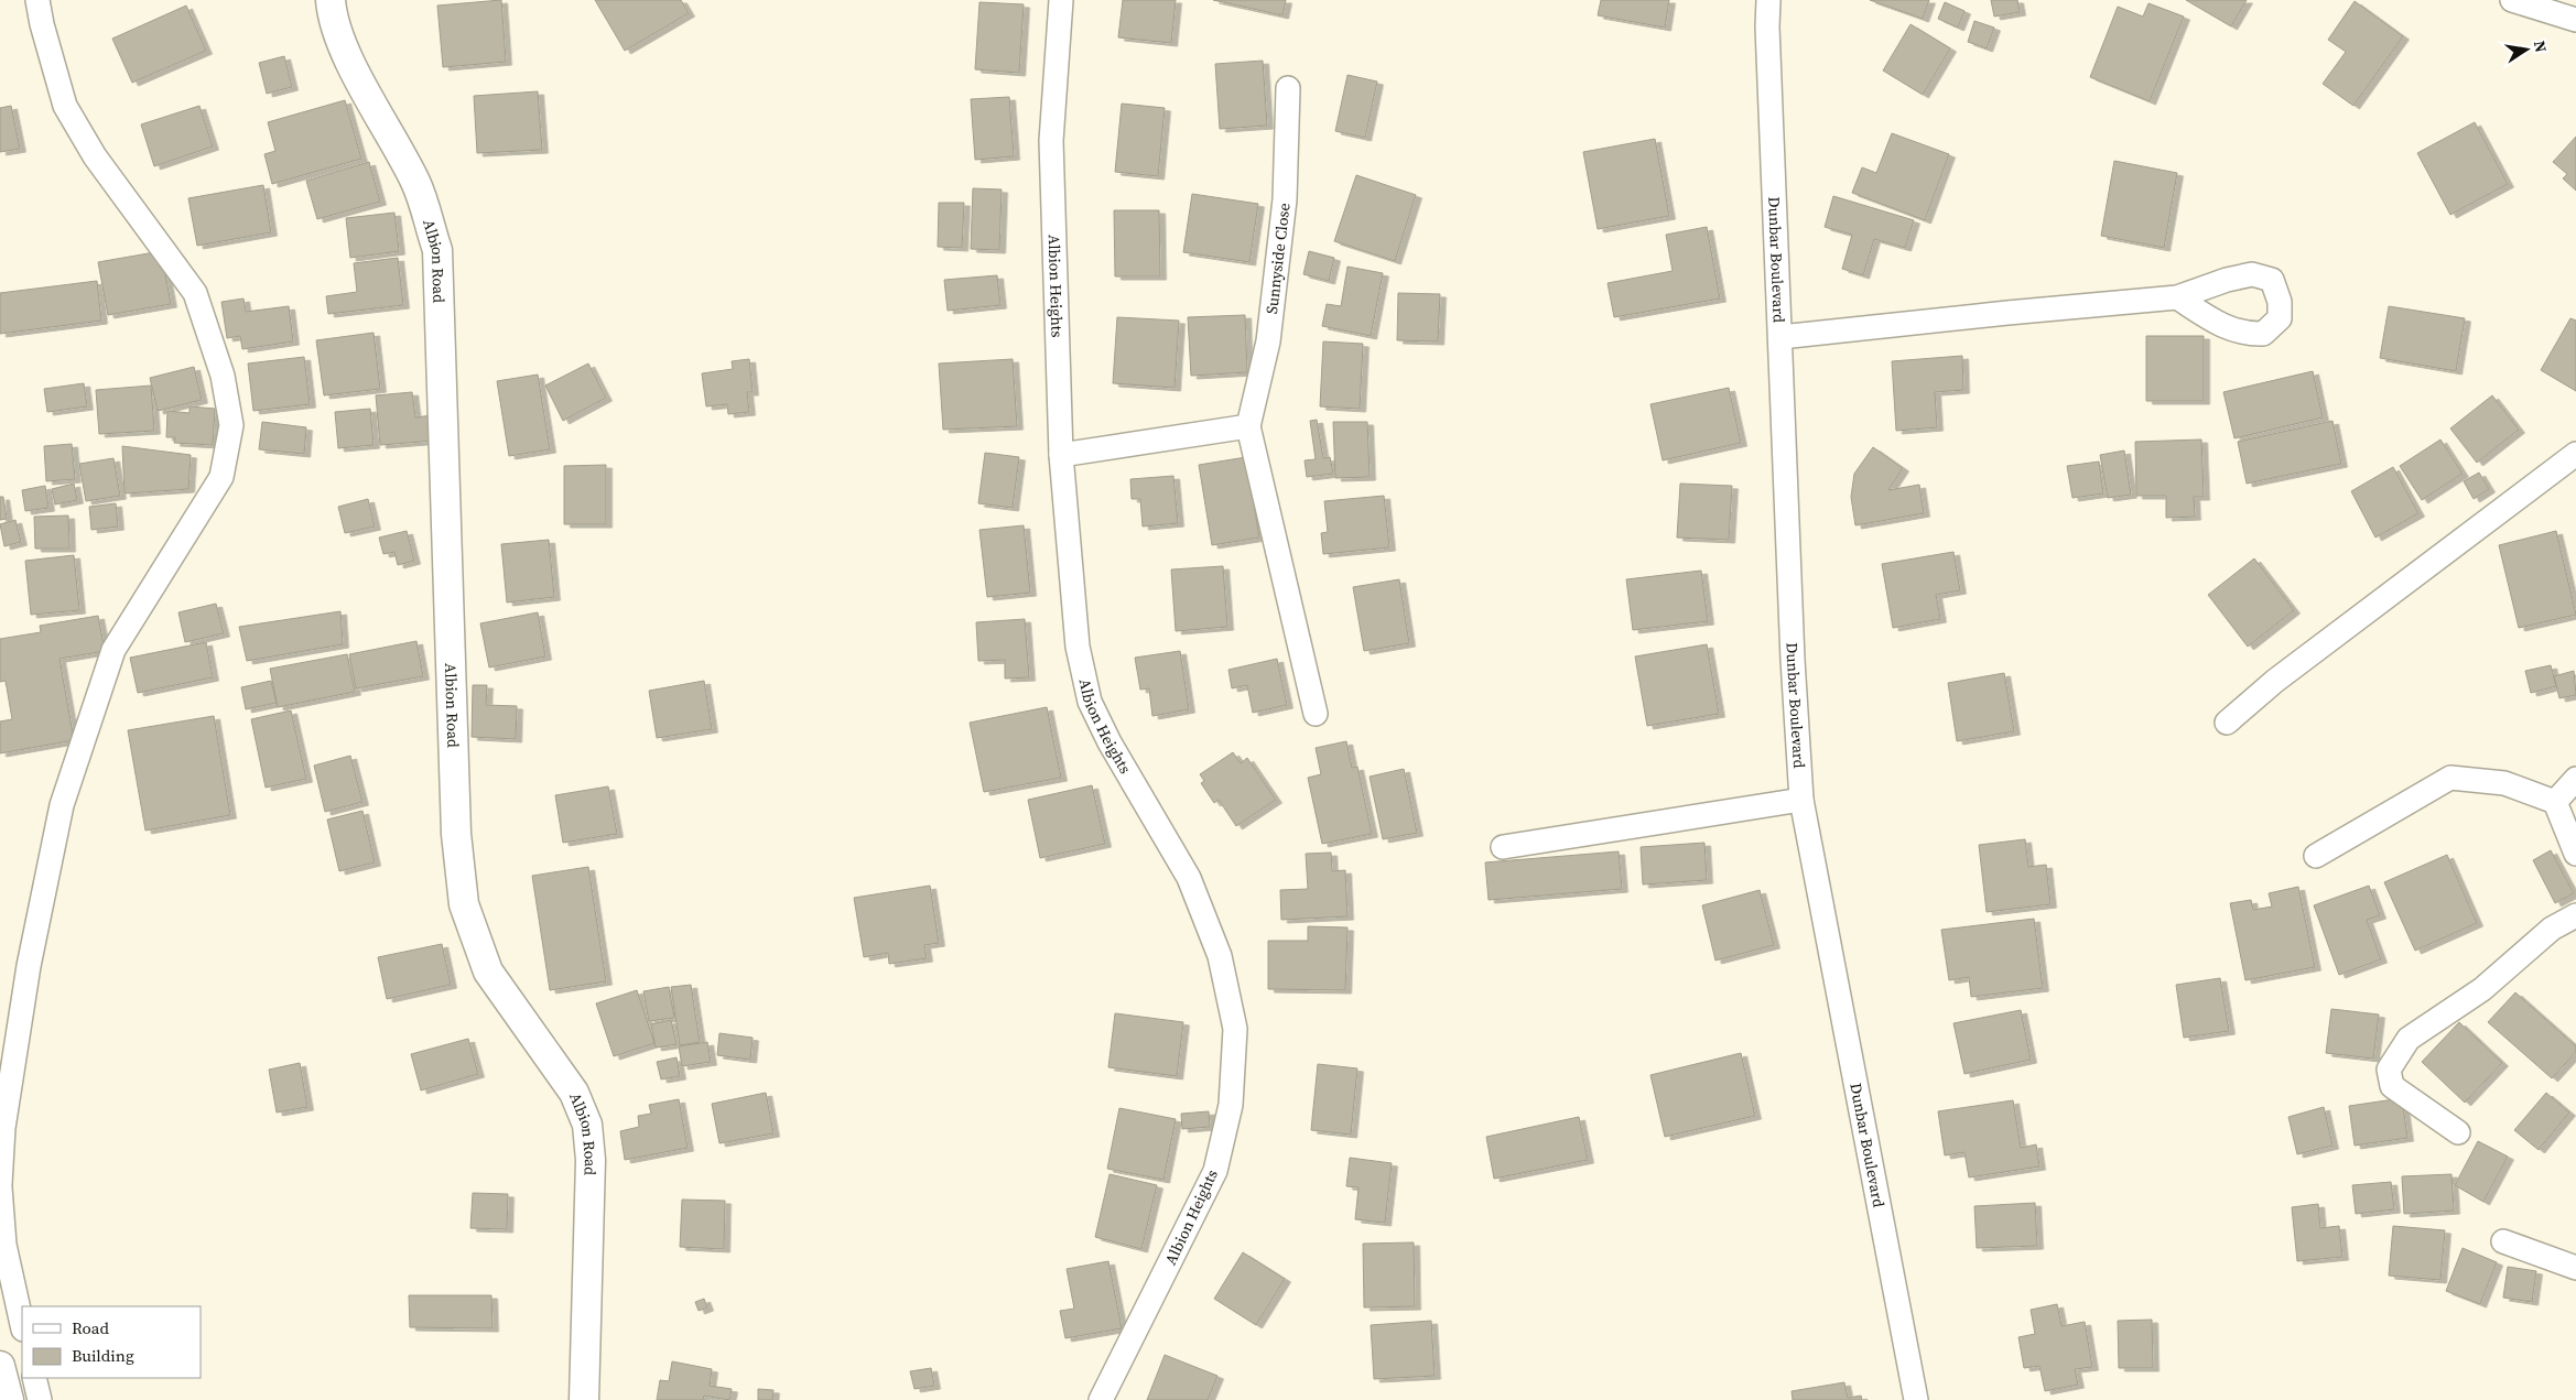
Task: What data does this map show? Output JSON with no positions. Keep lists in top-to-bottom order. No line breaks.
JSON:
{"streets":{"street":["Sunnyside Close","Dunbar Boulevard","Albion Road","Albion Heights"]},"legend":["Road","Building"],"north":"right"}
